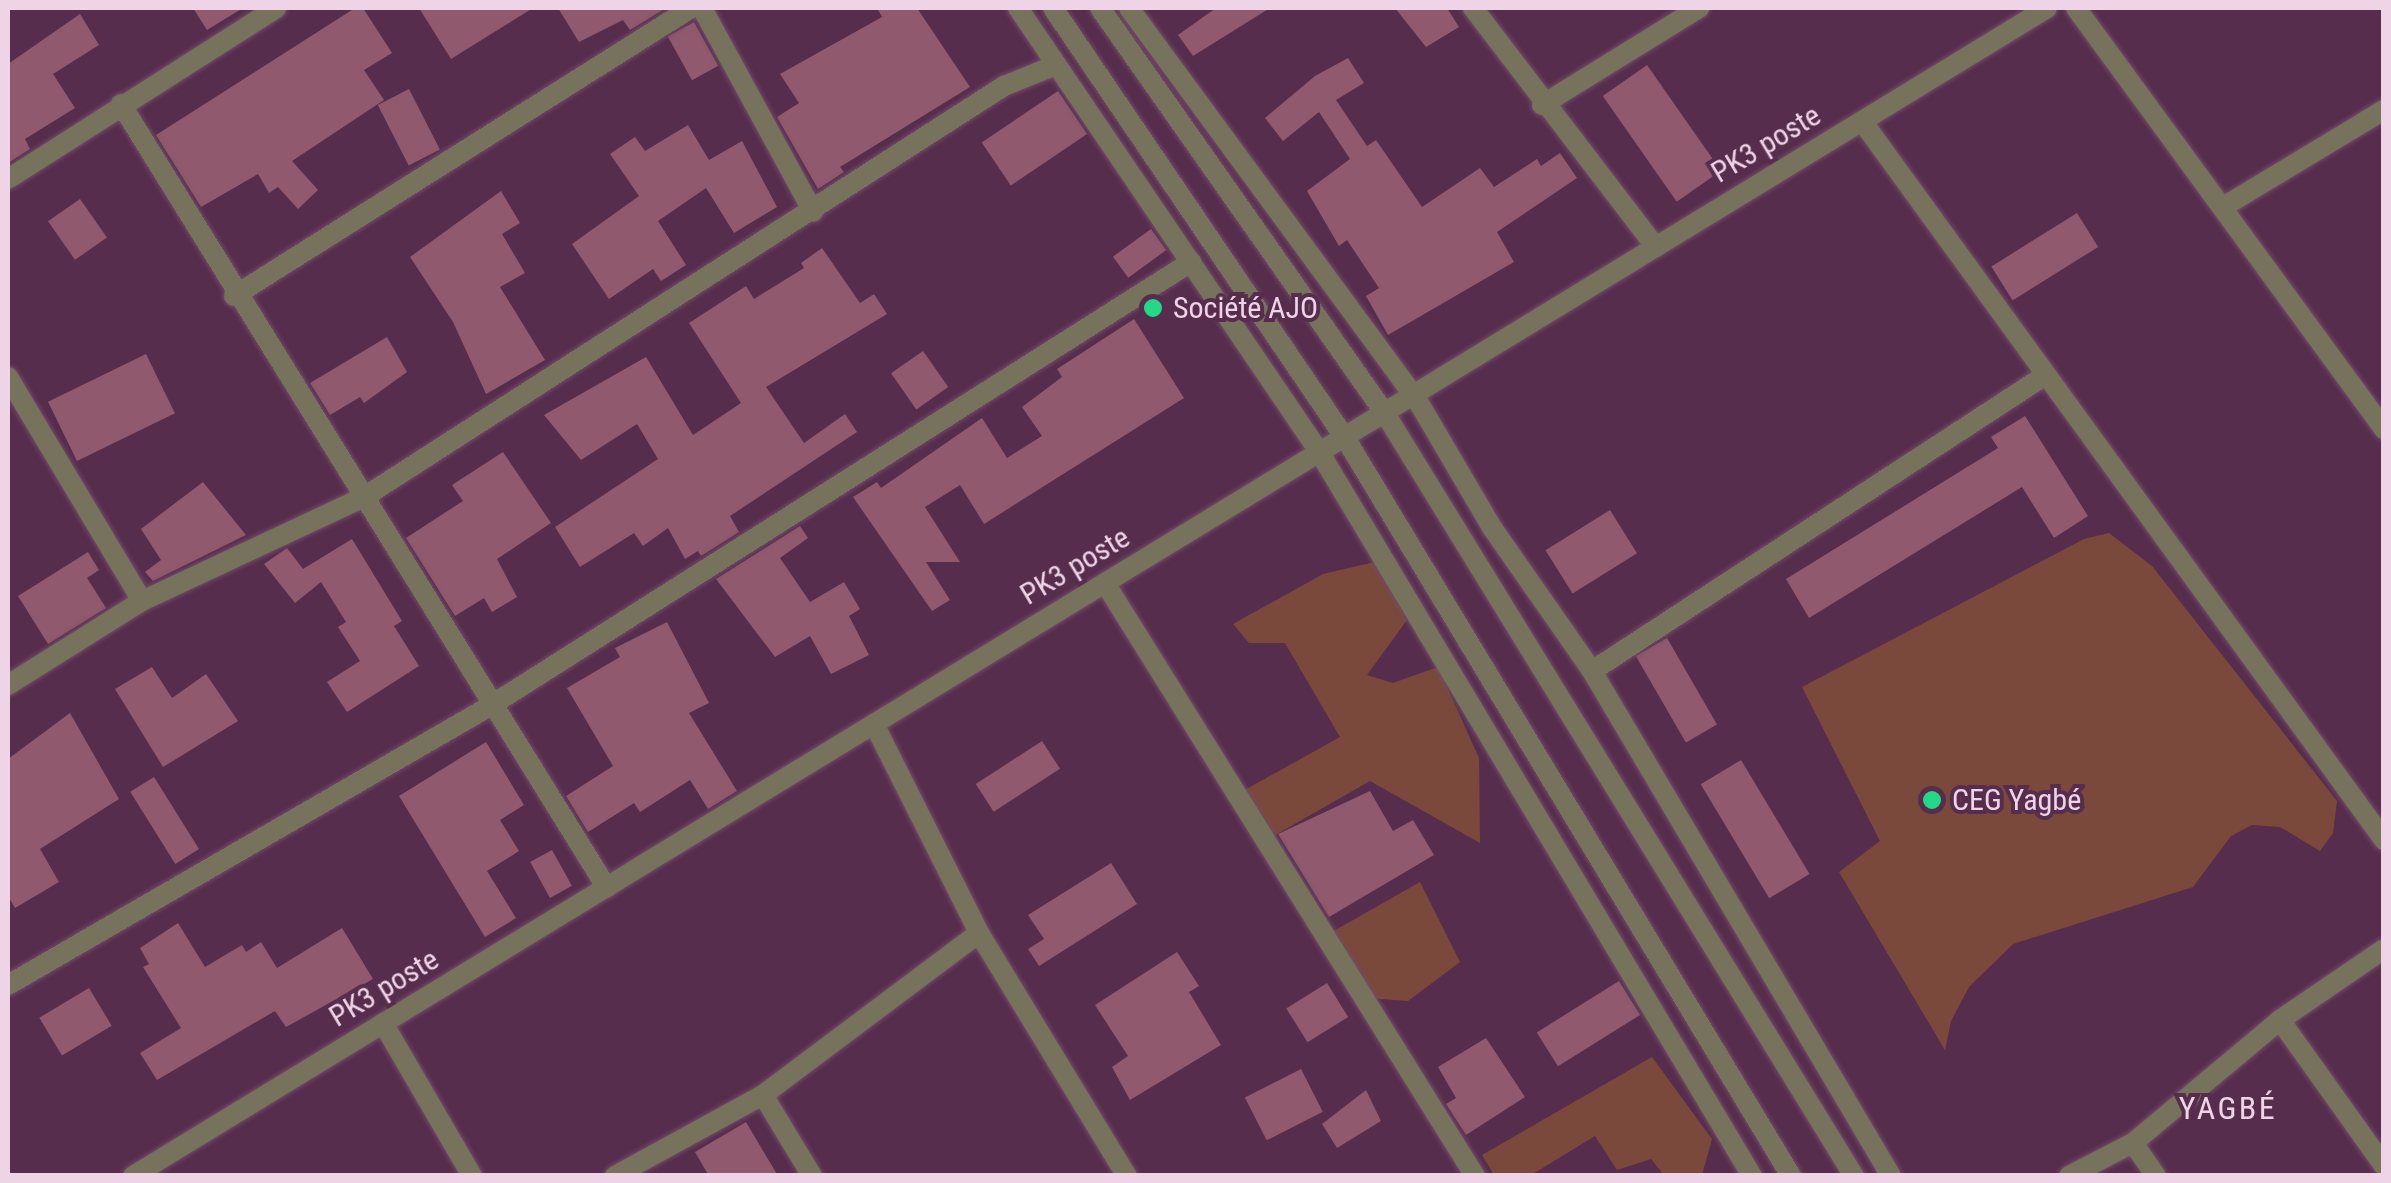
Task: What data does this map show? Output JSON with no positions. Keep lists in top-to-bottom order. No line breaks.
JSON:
{"streets":{"street":["PK3 poste"]},"districts":["YAGBÉ"],"places":["Société AJO","CEG Yagbé"]}
